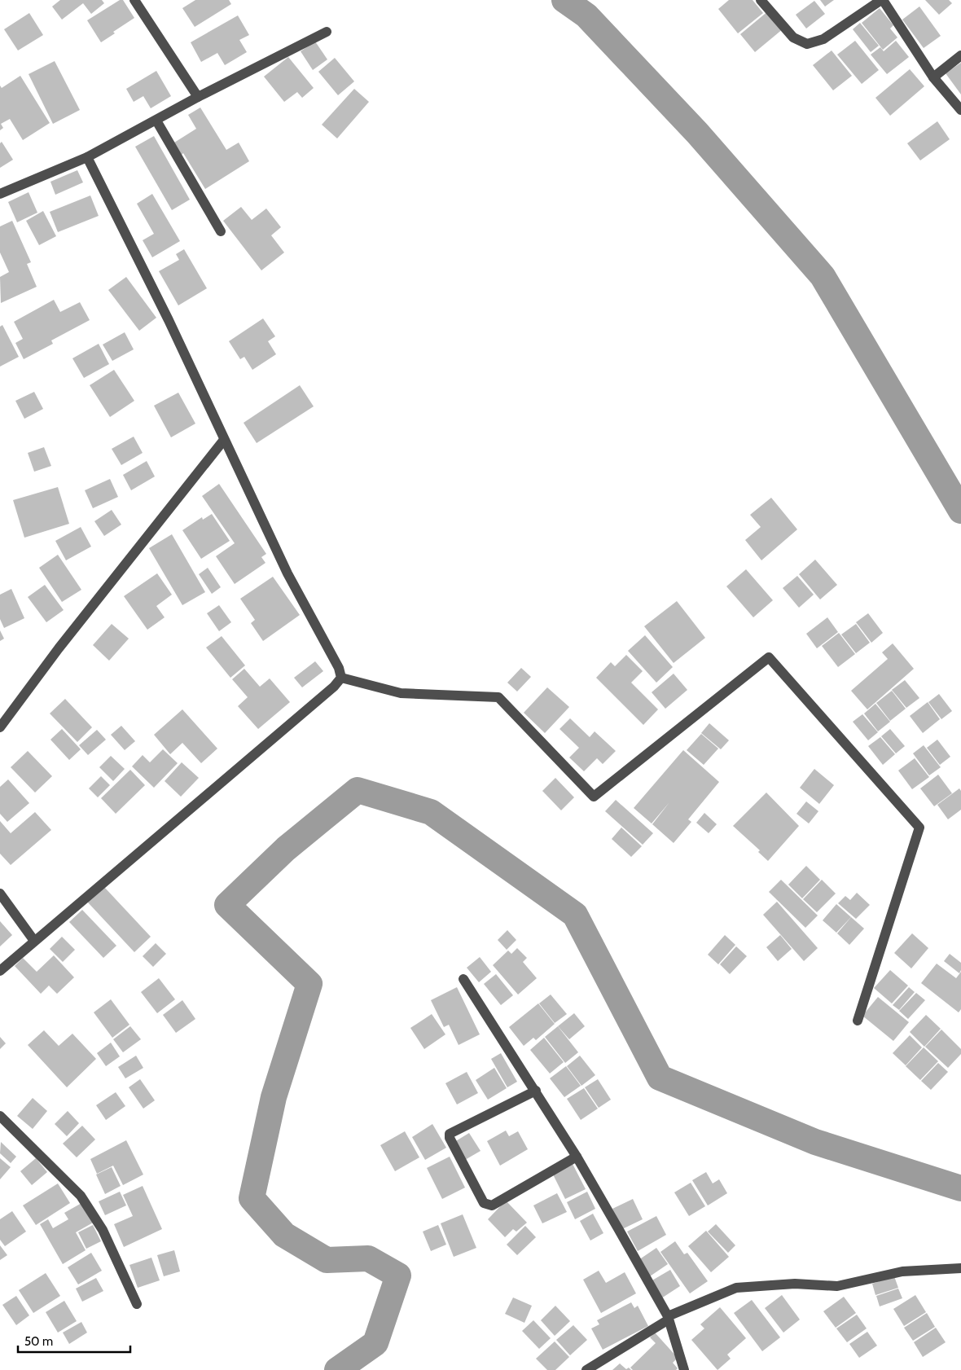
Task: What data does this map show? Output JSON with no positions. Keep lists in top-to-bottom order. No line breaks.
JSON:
{"scale_bar":"50 m"}
